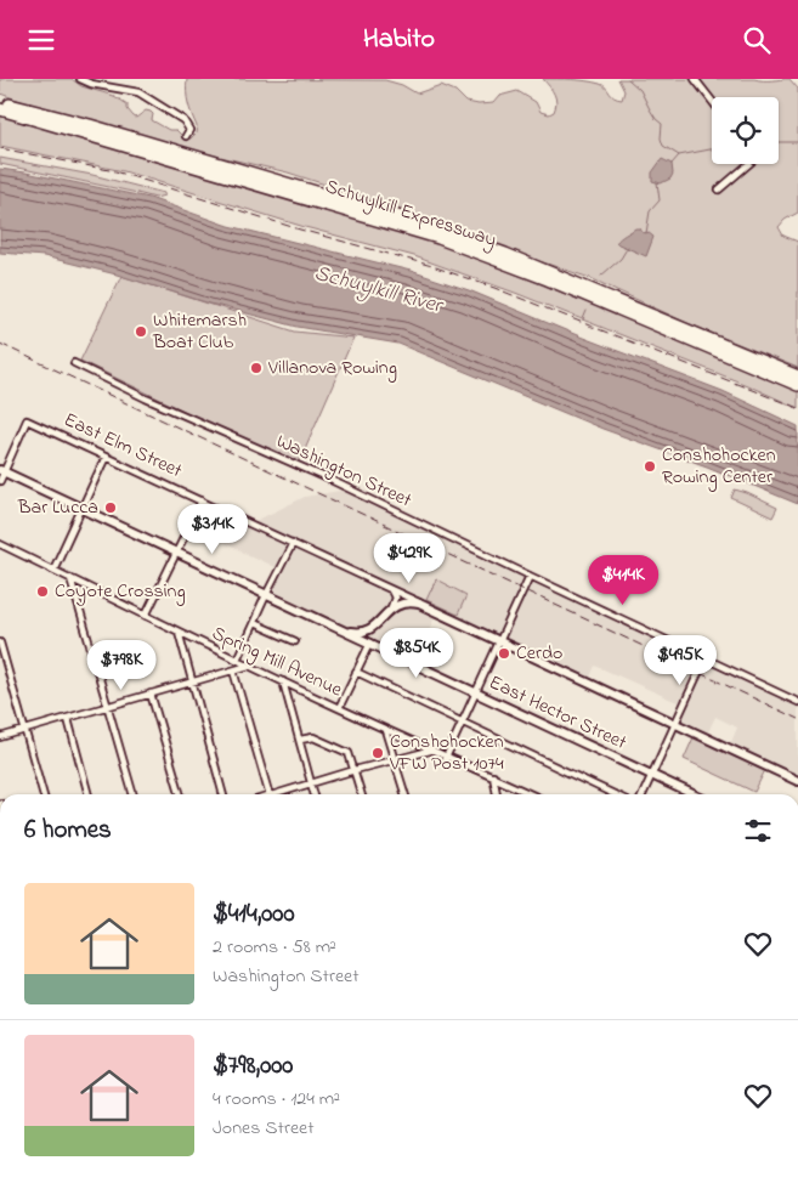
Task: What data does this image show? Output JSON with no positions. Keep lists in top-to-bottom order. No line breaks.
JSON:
{"streets":{"highway":["Schuylkill Expressway"],"main road":["East Elm Street","East Hector Street"],"street":["Washington Street","Spring Mill Avenue"]},"crossings":[["East Elm Street","East Hector Street"]],"water":["Schuylkill River"],"places":["Whitemarsh Boat Club","Villanova Rowing","Conshohocken Rowing Center","Bar Lucca","Coyote Crossing","Cerdo","Conshohocken VFW Post 1074"],"page":{"header":"Habito","price":["$314K","$429K","$414K","$854K","$495K","$798K"],"heading":"6 homes","list":[{"name":"$414,000","note":"2 rooms · 58 m² · Washington Street"},{"name":"$798,000","note":"4 rooms · 124 m² · Jones Street"}]}}
